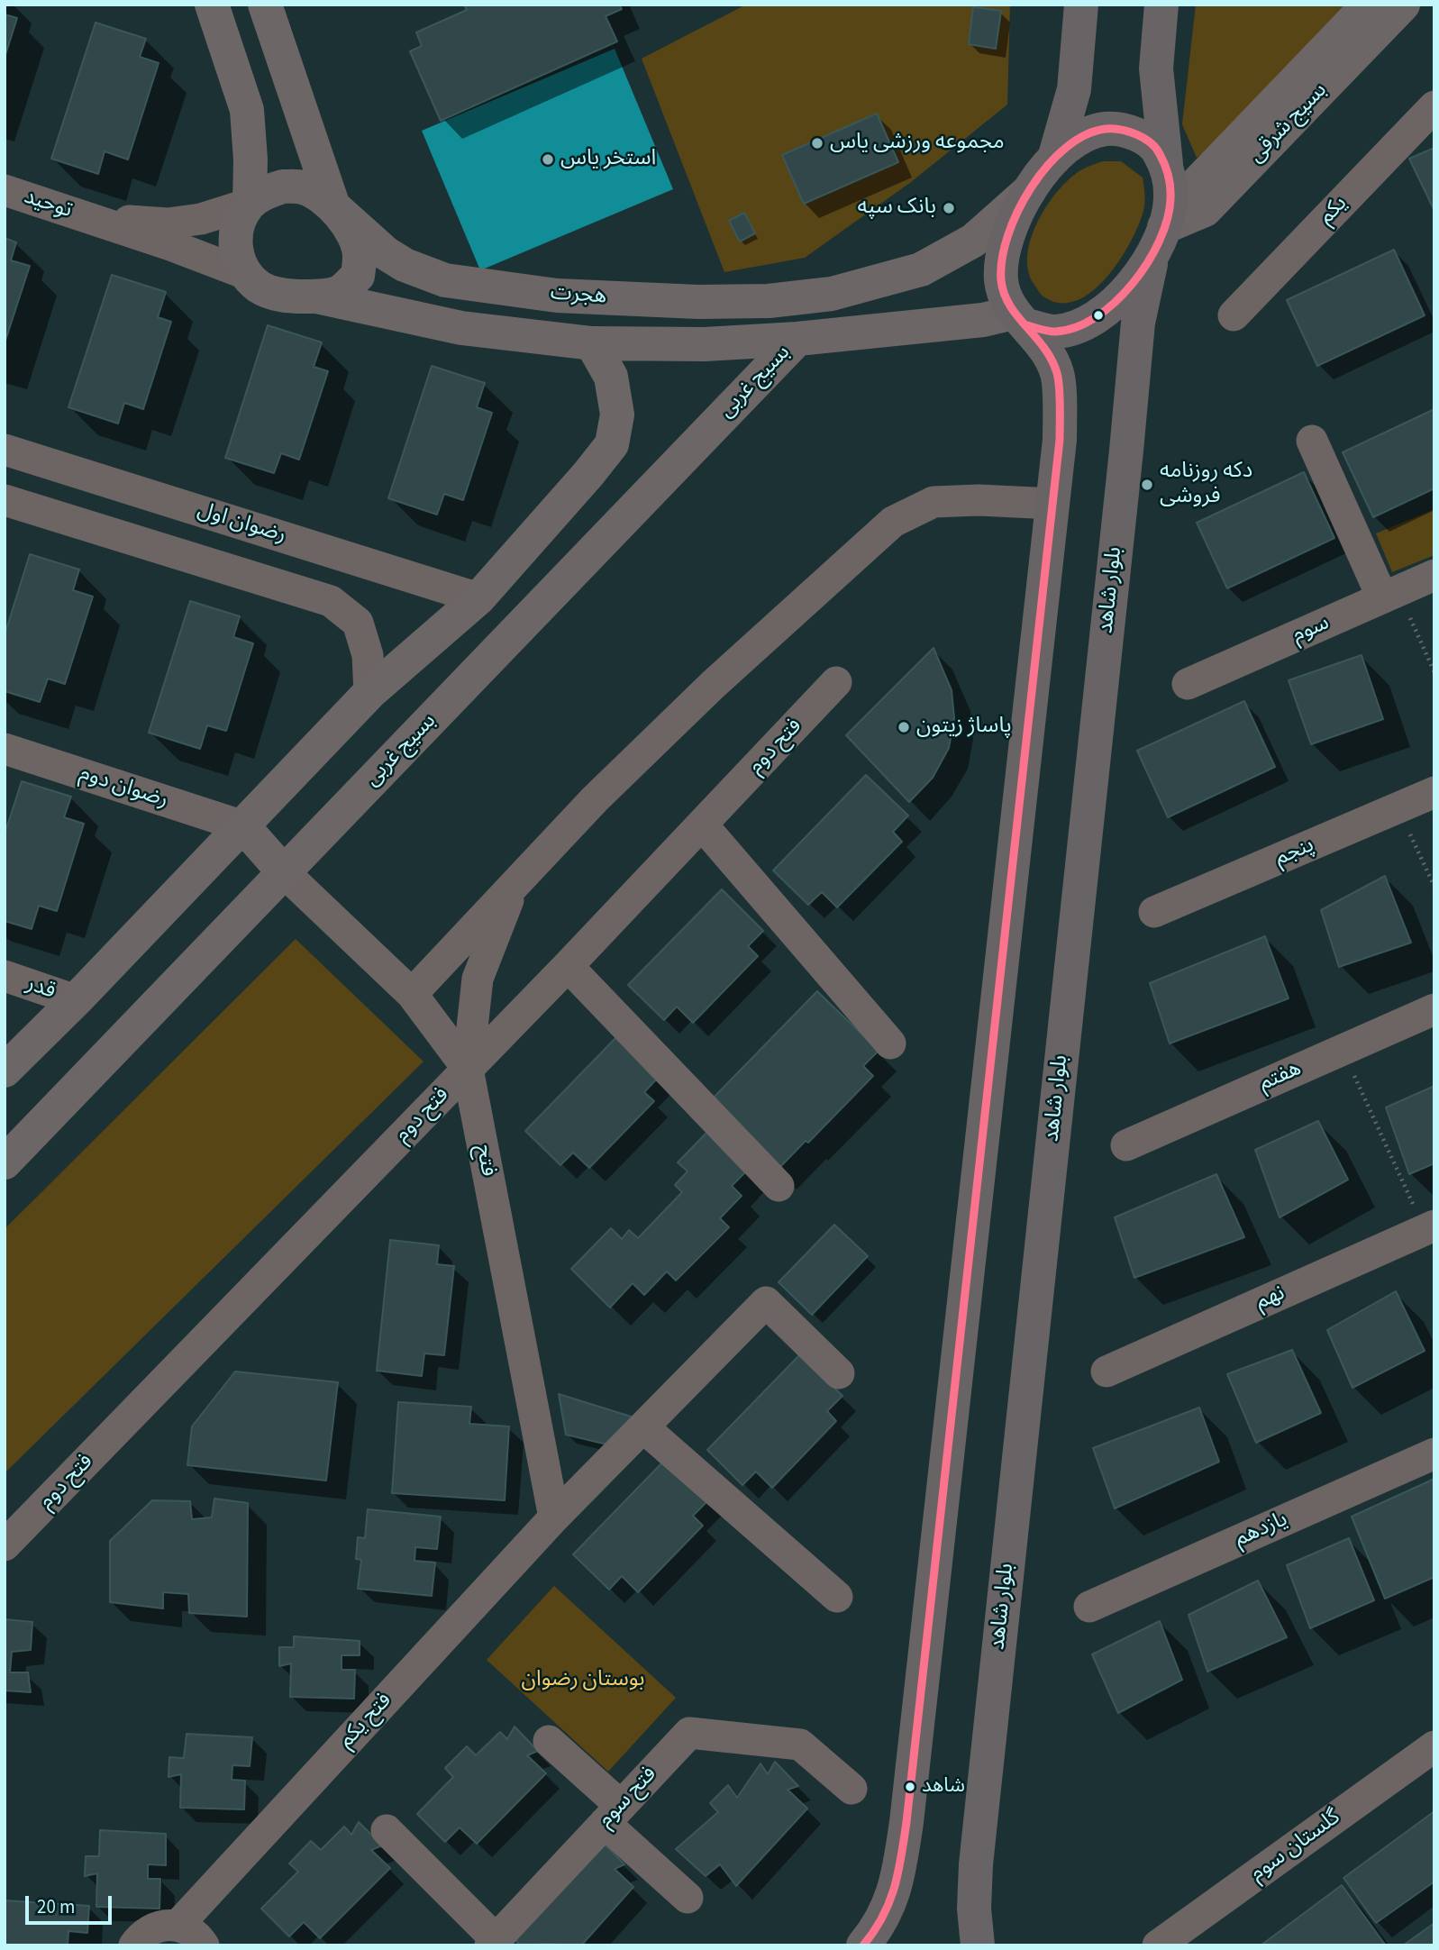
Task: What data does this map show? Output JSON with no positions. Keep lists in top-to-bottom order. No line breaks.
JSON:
{"streets":{"main road":["بسیج شرقی","هجرت","بسیج غربی","بلوار شاهد"],"street":["توحید","یکم","رضوان اول","سوم","فتح دوم","رضوان دوم","پنجم","قدر","هفتم","فتح","نهم","یازدهم","فتح یکم","فتح سوم","گلستان سوم"]},"crossings":[["بسیج شرقی","هجرت"],["بسیج شرقی","بلوار شاهد"],["هجرت","بسیج غربی"],["هجرت","بلوار شاهد"],["بسیج غربی","فتح"],["فتح دوم","فتح"],["فتح","فتح یکم"]],"parks":["بوستان رضوان"],"places":["مجموعه ورزشی یاس","استخر یاس","بانک سپه","دکه روزنامه فروشی","پاساژ زیتون","شاهد"],"scale_bar":"20 m"}
